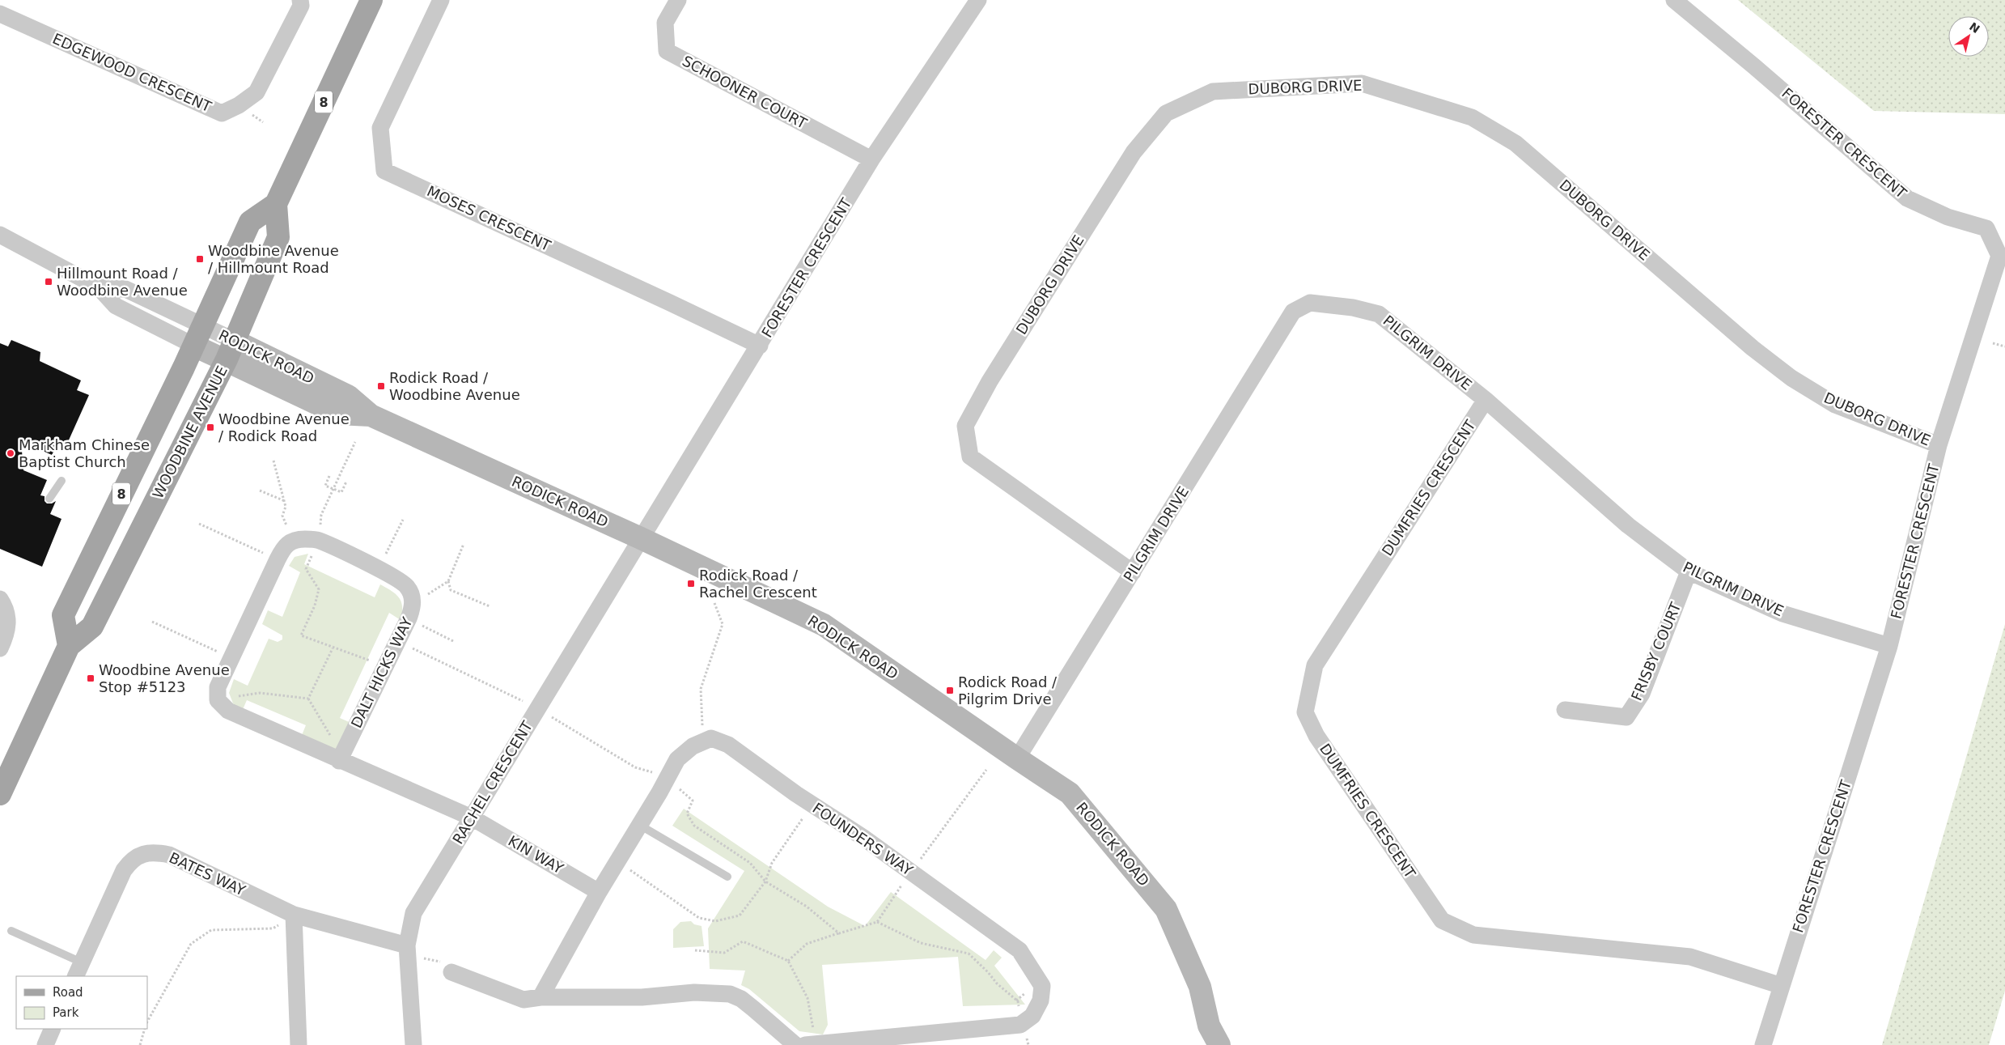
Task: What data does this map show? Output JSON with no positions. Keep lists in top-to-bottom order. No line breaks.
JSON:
{"streets":{"main road":["8","RODICK ROAD","WOODBINE AVENUE"],"street":["EDGEWOOD CRESCENT","DUBORG DRIVE","SCHOONER COURT","FORESTER CRESCENT","MOSES CRESCENT","PILGRIM DRIVE","DUMFRIES CRESCENT","FRISBY COURT","DALT HICKS WAY","RACHEL CRESCENT","FOUNDERS WAY","KIN WAY","BATES WAY"]},"crossings":[["DUBORG DRIVE","FORESTER CRESCENT"],["DUBORG DRIVE","PILGRIM DRIVE"],["SCHOONER COURT","FORESTER CRESCENT"],["8","RODICK ROAD"],["8","WOODBINE AVENUE"],["FORESTER CRESCENT","MOSES CRESCENT"],["FORESTER CRESCENT","PILGRIM DRIVE"],["FORESTER CRESCENT","RODICK ROAD"],["FORESTER CRESCENT","DUMFRIES CRESCENT"],["FORESTER CRESCENT","RACHEL CRESCENT"],["PILGRIM DRIVE","RODICK ROAD"],["PILGRIM DRIVE","DUMFRIES CRESCENT"],["PILGRIM DRIVE","FRISBY COURT"],["RODICK ROAD","WOODBINE AVENUE"],["RODICK ROAD","RACHEL CRESCENT"],["RACHEL CRESCENT","KIN WAY"],["RACHEL CRESCENT","BATES WAY"]],"places":{"transit":["Woodbine Avenue / Hillmount Road","Hillmount Road / Woodbine Avenue","Rodick Road / Woodbine Avenue","Woodbine Avenue / Rodick Road","Rodick Road / Rachel Crescent","Woodbine Avenue Stop #5123","Rodick Road / Pilgrim Drive"],"other":["Markham Chinese Baptist Church"]},"legend":["Road","Park"],"north":"top right"}
